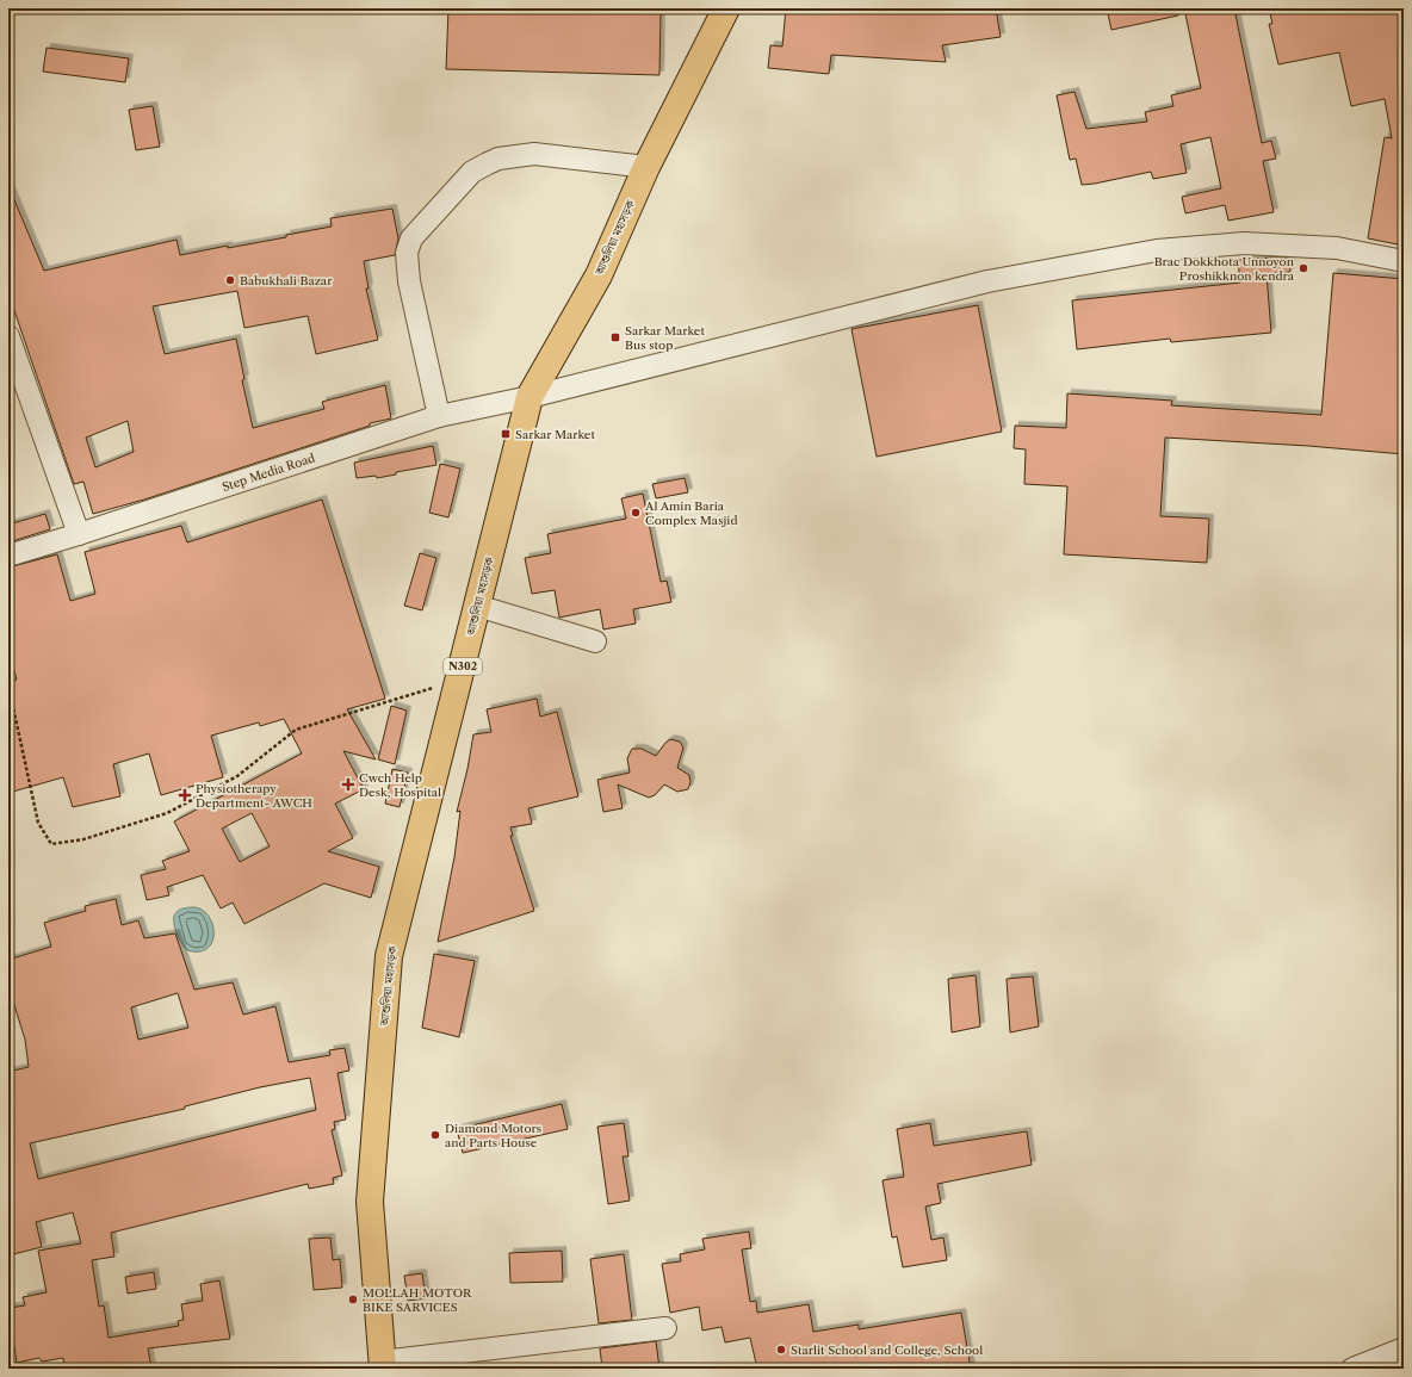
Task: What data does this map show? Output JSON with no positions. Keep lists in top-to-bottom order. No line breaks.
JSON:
{"streets":{"highway":["আশুলিয়া মহাসড়ক","N302"],"street":["Step Media Road"]},"crossings":[["আশুলিয়া মহাসড়ক","Step Media Road"]],"places":{"other":["Brac Dokkhota Unnoyon Proshikknon kendra","Babukhali Bazar","Al Amin Baria Complex Masjid","Diamond Motors and Parts House","MOLLAH MOTOR BIKE SARVICES","Starlit School and College, School"],"transit":["Sarkar Market Bus stop","Sarkar Market"],"health":["Cwch Help Desk, Hospital","Physiotherapy Department- AWCH"]}}
